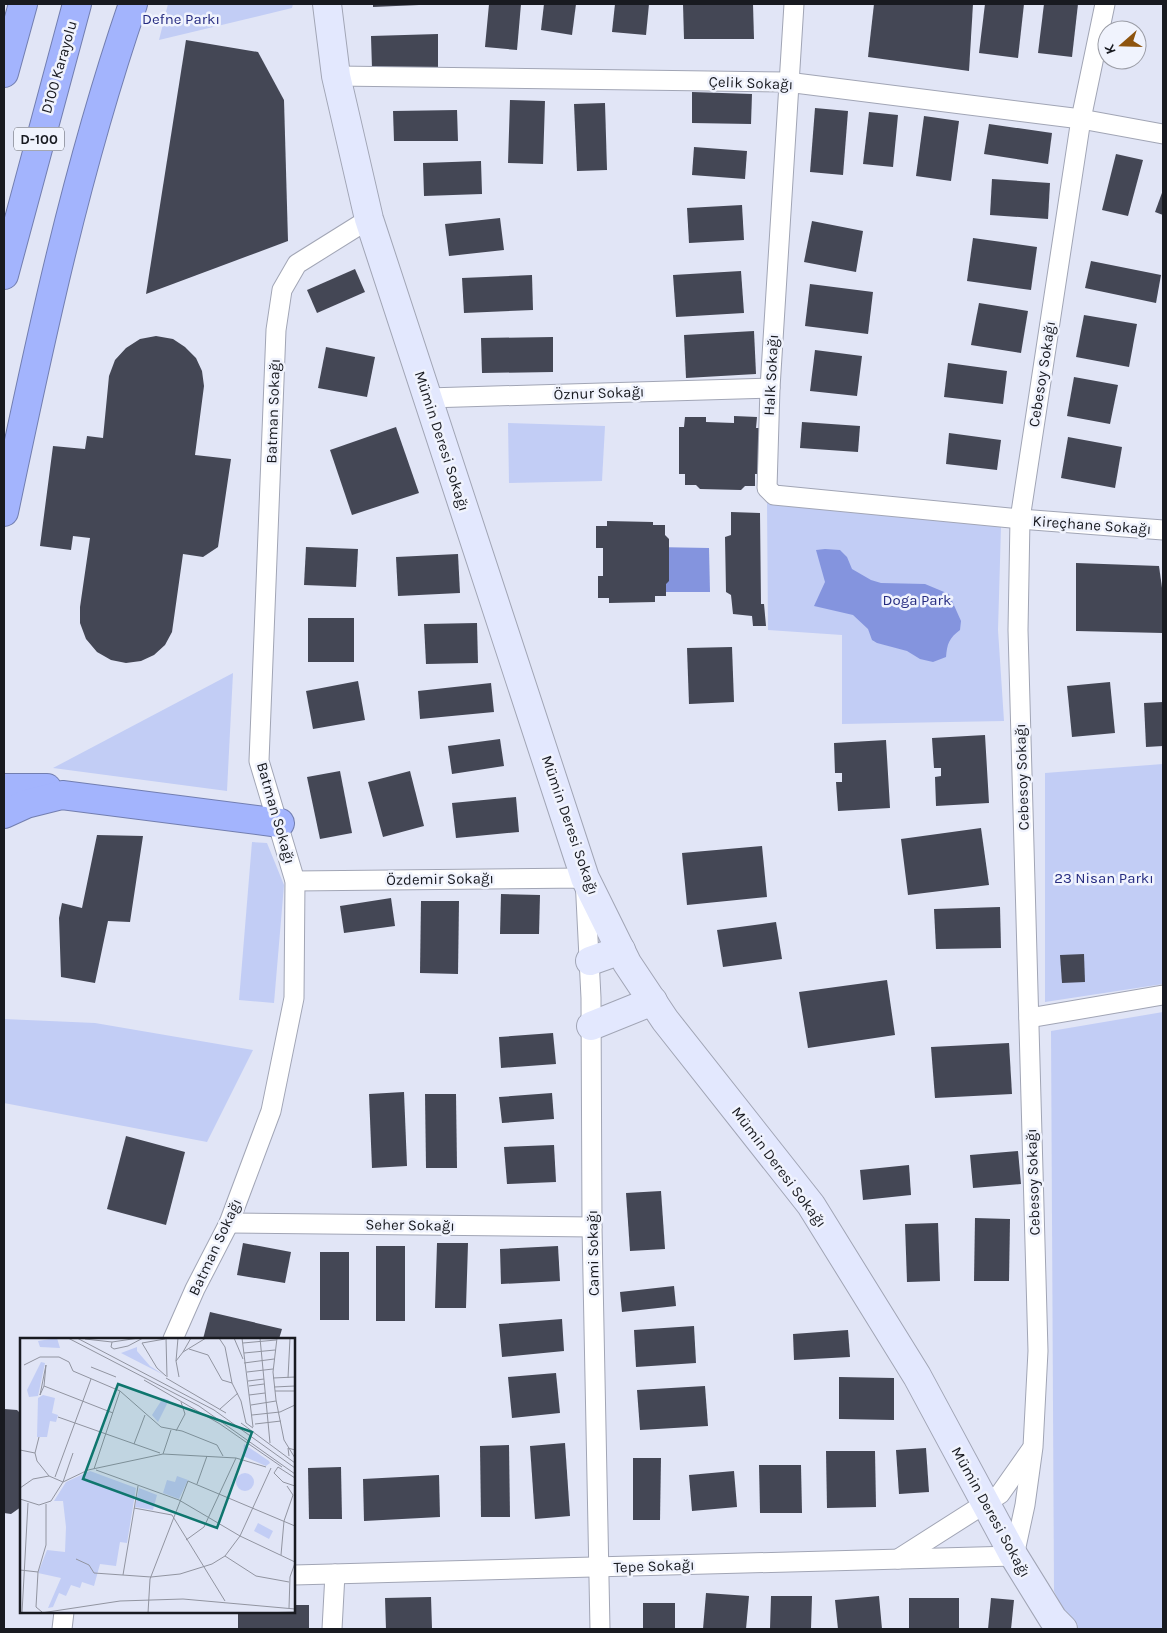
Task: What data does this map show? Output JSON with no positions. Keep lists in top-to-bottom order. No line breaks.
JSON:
{"streets":{"highway":["D100 Karayolu","D-100"],"street":["Çelik Sokağı","Cebesoy Sokağı","Halk Sokağı","Öznur Sokağı","Batman Sokağı","Mümin Deresi Sokağı","Kireçhane Sokağı","Özdemir Sokağı","Seher Sokağı","Cami Sokağı","Tepe Sokağı"]},"crossings":[["Çelik Sokağı","Cebesoy Sokağı"],["Çelik Sokağı","Halk Sokağı"],["Çelik Sokağı","Mümin Deresi Sokağı"],["Cebesoy Sokağı","Halk Sokağı"],["Cebesoy Sokağı","Mümin Deresi Sokağı"],["Cebesoy Sokağı","Kireçhane Sokağı"],["Cebesoy Sokağı","Tepe Sokağı"],["Halk Sokağı","Öznur Sokağı"],["Halk Sokağı","Kireçhane Sokağı"],["Öznur Sokağı","Mümin Deresi Sokağı"],["Batman Sokağı","Mümin Deresi Sokağı"],["Batman Sokağı","Özdemir Sokağı"],["Batman Sokağı","Seher Sokağı"],["Mümin Deresi Sokağı","Özdemir Sokağı"],["Mümin Deresi Sokağı","Cami Sokağı"],["Mümin Deresi Sokağı","Tepe Sokağı"],["Özdemir Sokağı","Cami Sokağı"],["Seher Sokağı","Cami Sokağı"],["Cami Sokağı","Tepe Sokağı"]],"parks":["Defne Parkı","Doga Park","23 Nisan Parkı"],"north":"left"}
